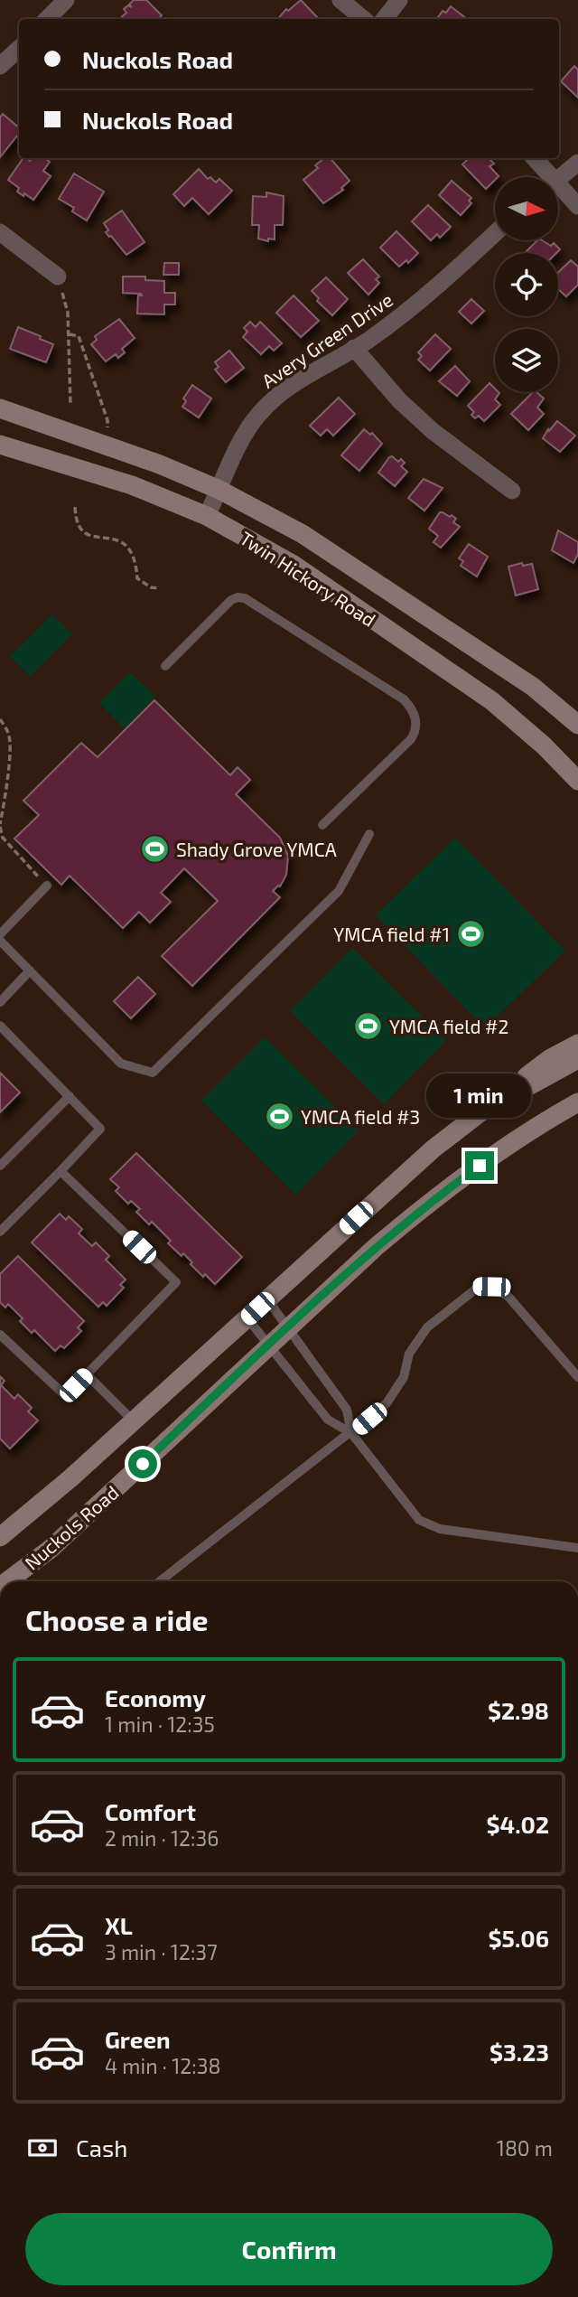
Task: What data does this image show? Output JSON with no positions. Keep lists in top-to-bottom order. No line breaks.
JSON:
{"streets":{"main road":["Twin Hickory Road","Nuckols Road"],"street":["Avery Green Drive"]},"crossings":[["Avery Green Drive","Twin Hickory Road"]],"places":{"sports":["Shady Grove YMCA","YMCA field #1","YMCA field #2","YMCA field #3"]},"north":"right","page":{"banner":["Nuckols Road","Nuckols Road"],"bubble":"1 min","heading":"Choose a ride","list":[{"name":"Economy","note":"1 min · 12:35","value":"$2.98"},{"name":"Comfort","note":"2 min · 12:36","value":"$4.02"},{"name":"XL","note":"3 min · 12:37","value":"$5.06"},{"name":"Green","note":"4 min · 12:38","value":"$3.23"}],"pay":["Cash","180 m"],"buttons":"Confirm"}}
